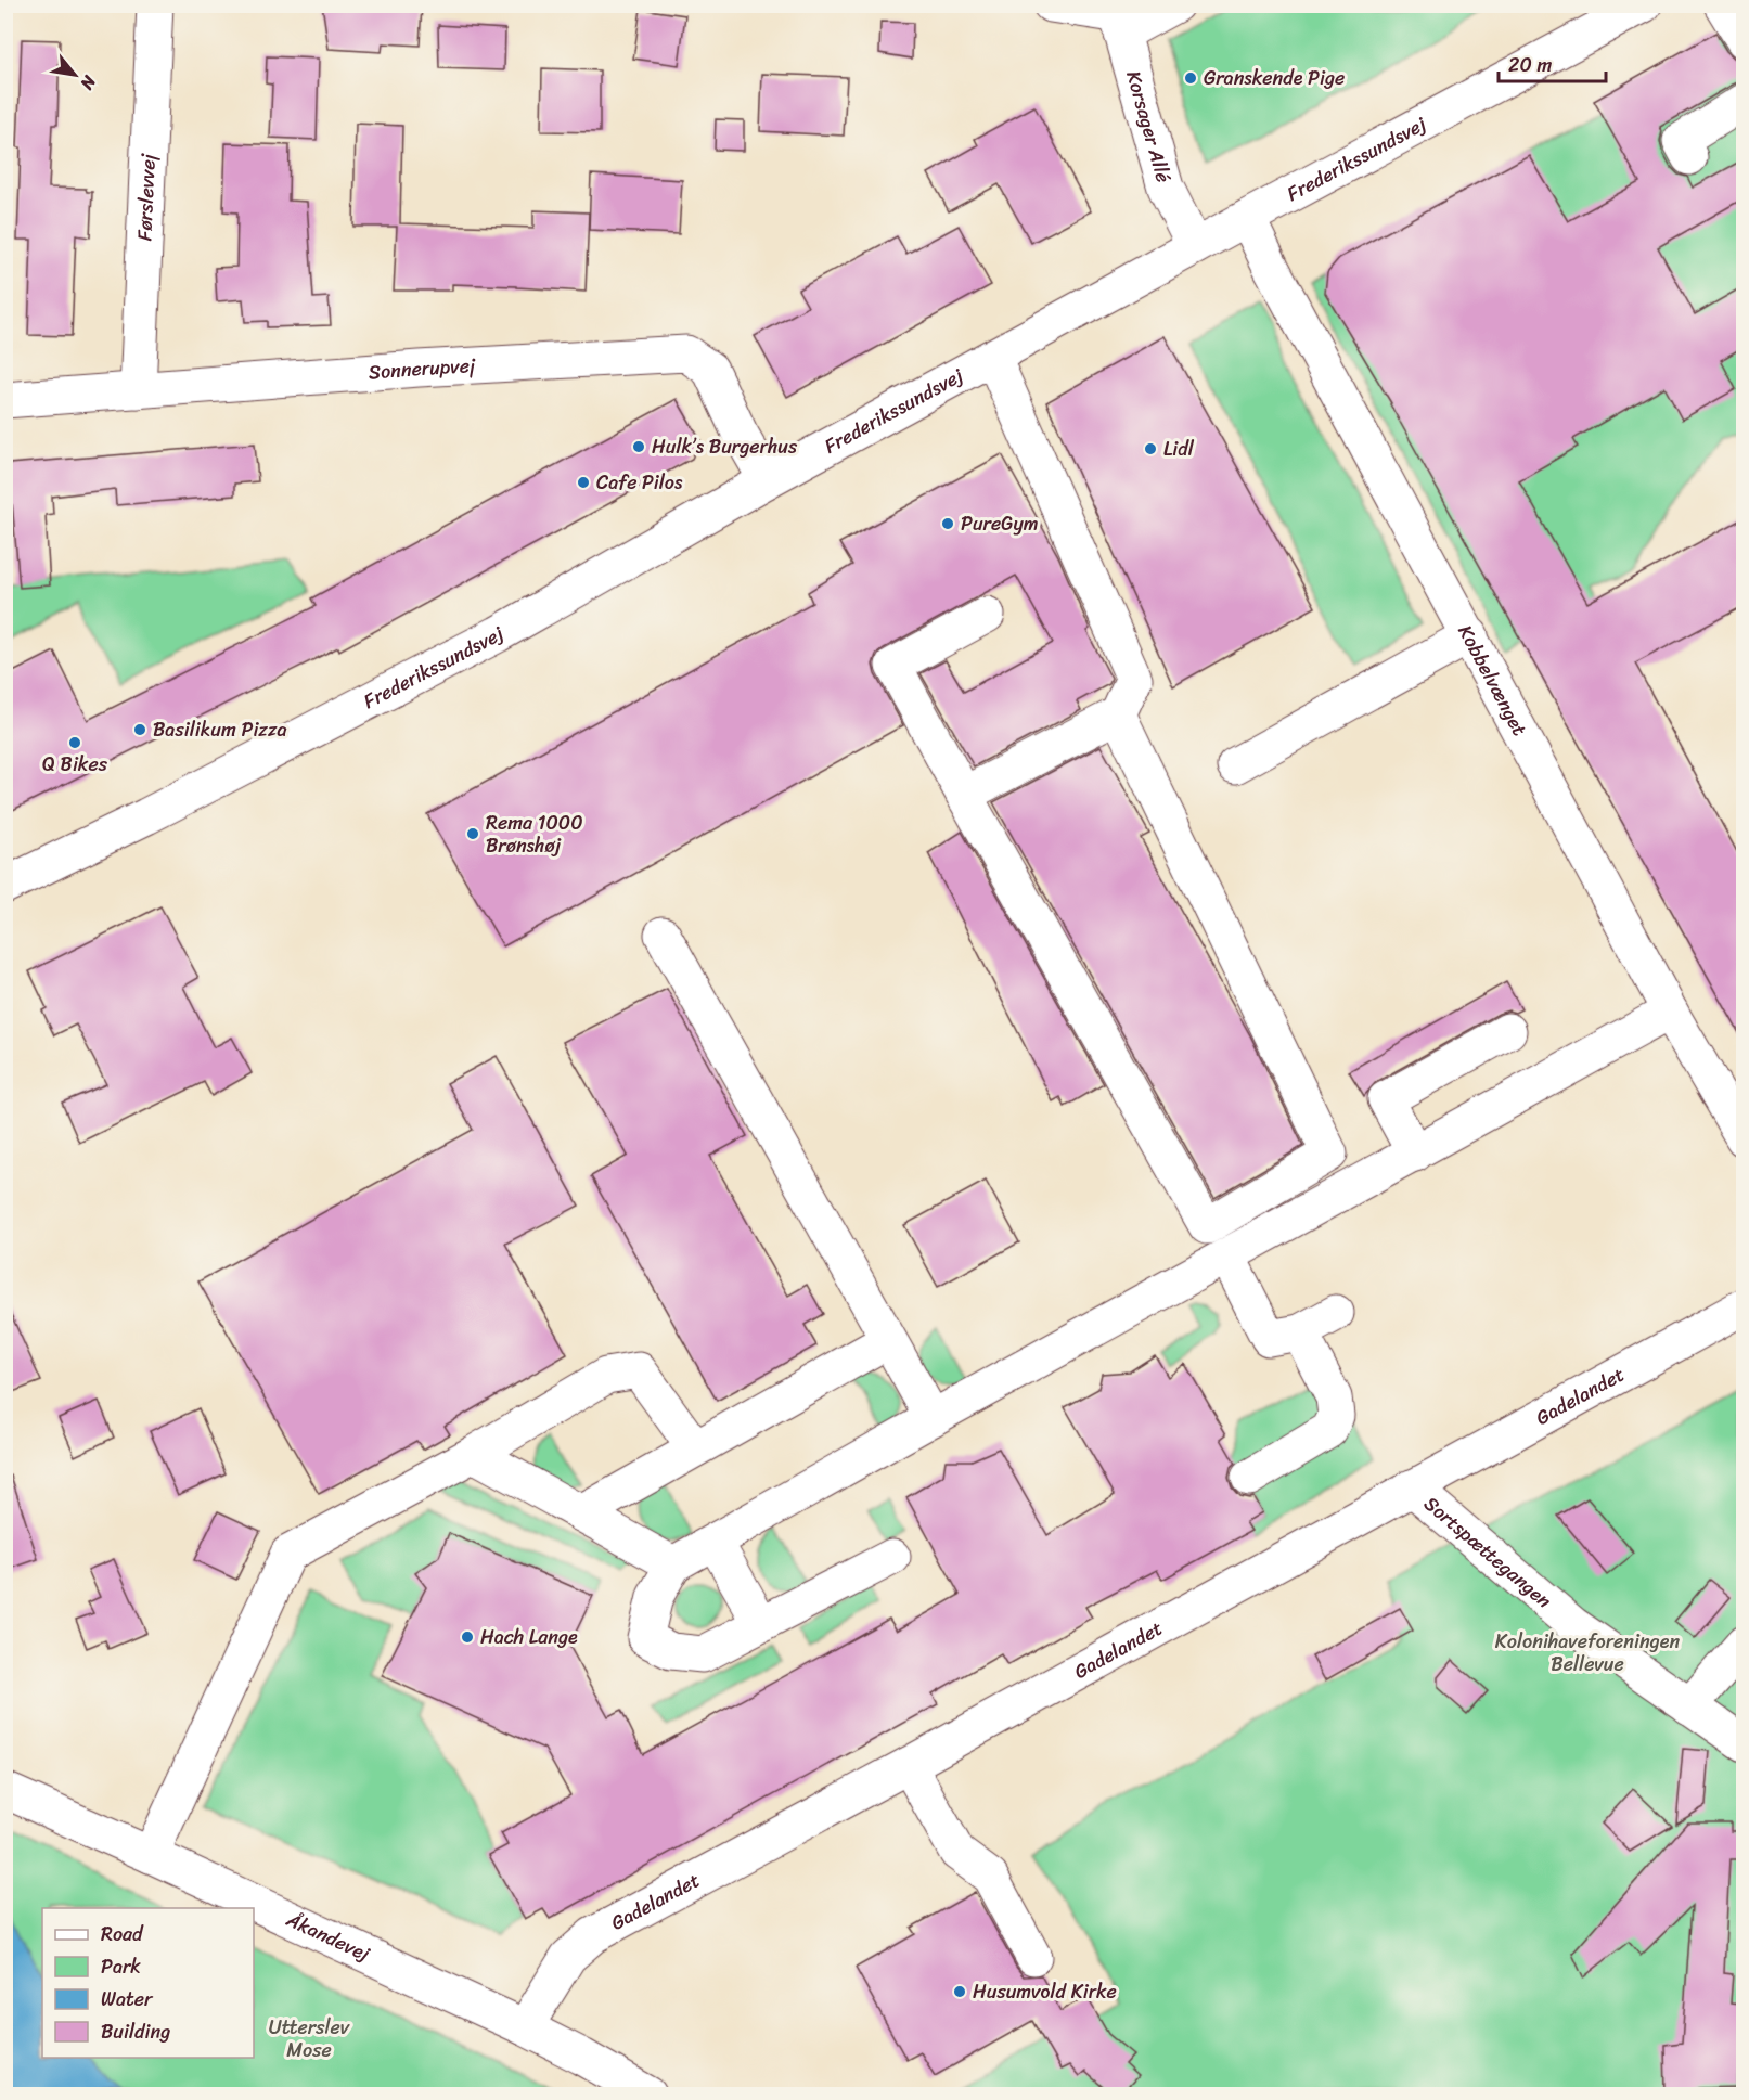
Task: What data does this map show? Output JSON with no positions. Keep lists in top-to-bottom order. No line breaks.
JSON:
{"streets":{"street":["Korsager Allé","Frederikssundsvej","Førslevvej","Sonnerupvej","Kobbelvænget","Gadelandet","Sortspættegangen","Åkandevej"]},"crossings":[["Korsager Allé","Frederikssundsvej"],["Frederikssundsvej","Sonnerupvej"],["Frederikssundsvej","Kobbelvænget"],["Førslevvej","Sonnerupvej"],["Gadelandet","Sortspættegangen"],["Gadelandet","Åkandevej"]],"parks":["Kolonihaveforeningen Bellevue","Utterslev Mose"],"places":["Granskende Pige","Hulk’s Burgerhus","Lidl","Cafe Pilos","PureGym","Basilikum Pizza","Q Bikes","Rema 1000 Brønshøj","Hach Lange","Husumvold Kirke"],"legend":["Road","Park","Water","Building"],"scale_bar":"20 m","north":"bottom right"}
